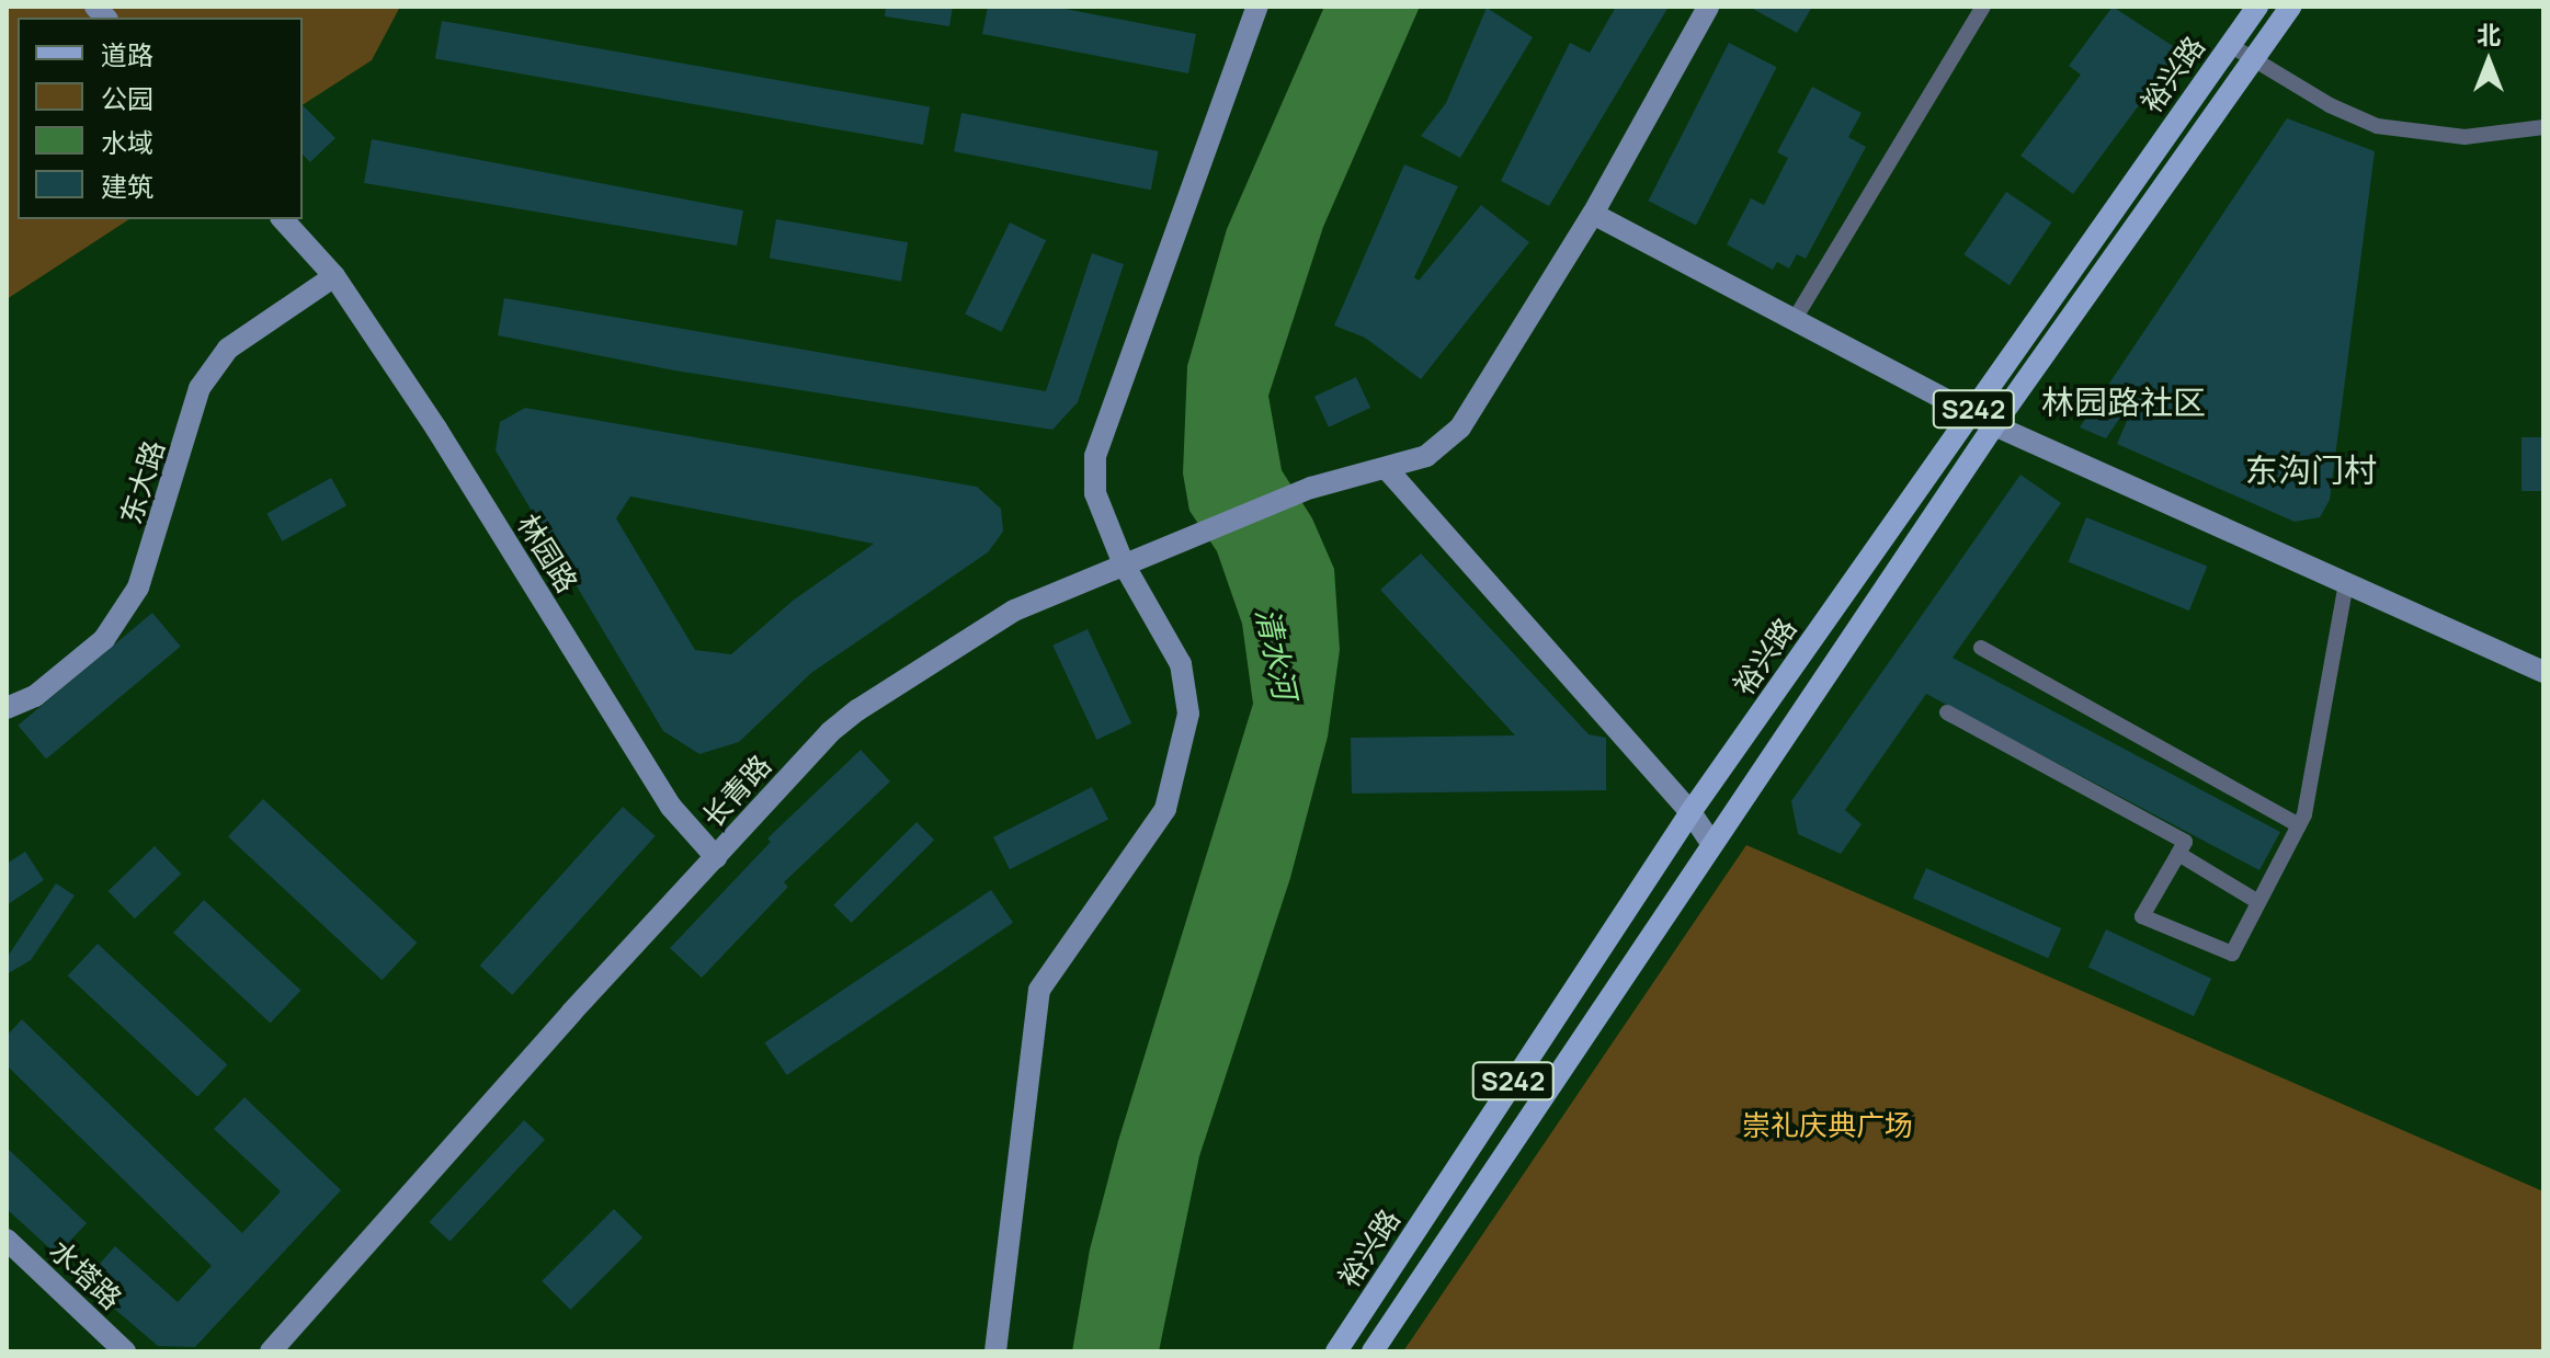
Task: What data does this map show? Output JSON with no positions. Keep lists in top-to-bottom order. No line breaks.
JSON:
{"streets":{"main road":["裕兴路","S242"],"street":["东大路","林园路","长青路","水塔路"]},"crossings":[["东大路","林园路"],["林园路","长青路"]],"districts":["林园路社区","东沟门村"],"water":["清水河"],"parks":["崇礼庆典广场"],"legend":["道路","公园","水域","建筑"],"north":"top"}
